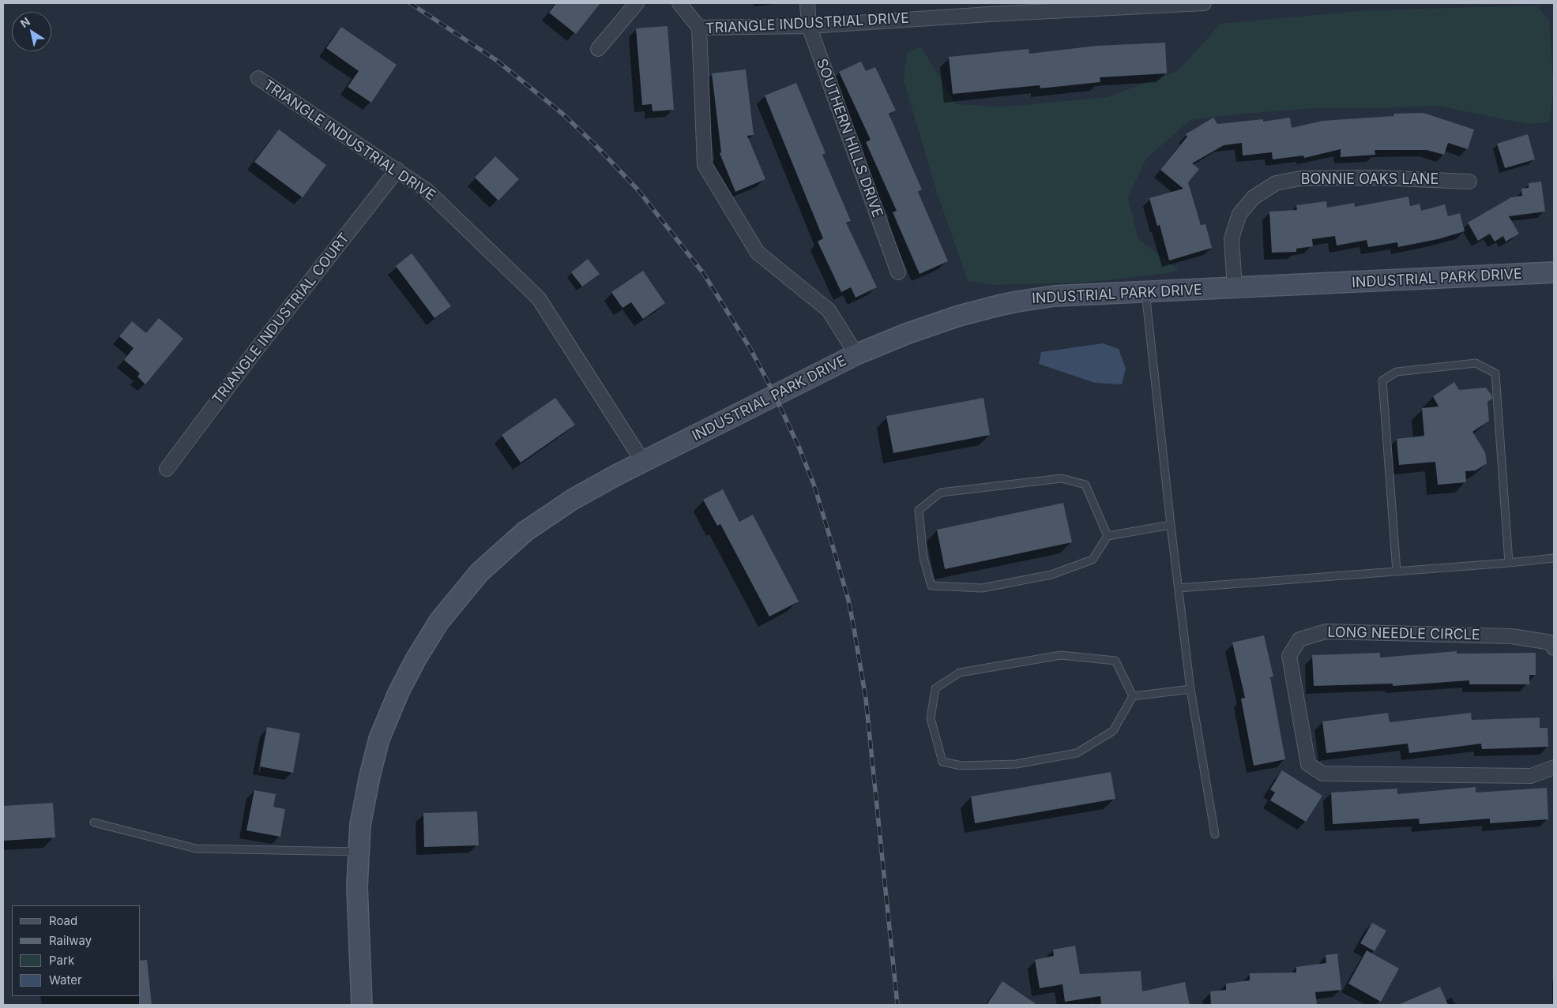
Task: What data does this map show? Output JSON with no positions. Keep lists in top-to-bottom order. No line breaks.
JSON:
{"streets":{"street":["TRIANGLE INDUSTRIAL DRIVE","SOUTHERN HILLS DRIVE","BONNIE OAKS LANE","INDUSTRIAL PARK DRIVE","TRIANGLE INDUSTRIAL COURT","LONG NEEDLE CIRCLE"]},"crossings":[["TRIANGLE INDUSTRIAL DRIVE","SOUTHERN HILLS DRIVE"],["TRIANGLE INDUSTRIAL DRIVE","INDUSTRIAL PARK DRIVE"],["TRIANGLE INDUSTRIAL DRIVE","TRIANGLE INDUSTRIAL COURT"],["BONNIE OAKS LANE","INDUSTRIAL PARK DRIVE"]],"legend":["Road","Railway","Park","Water"],"north":"top left"}
